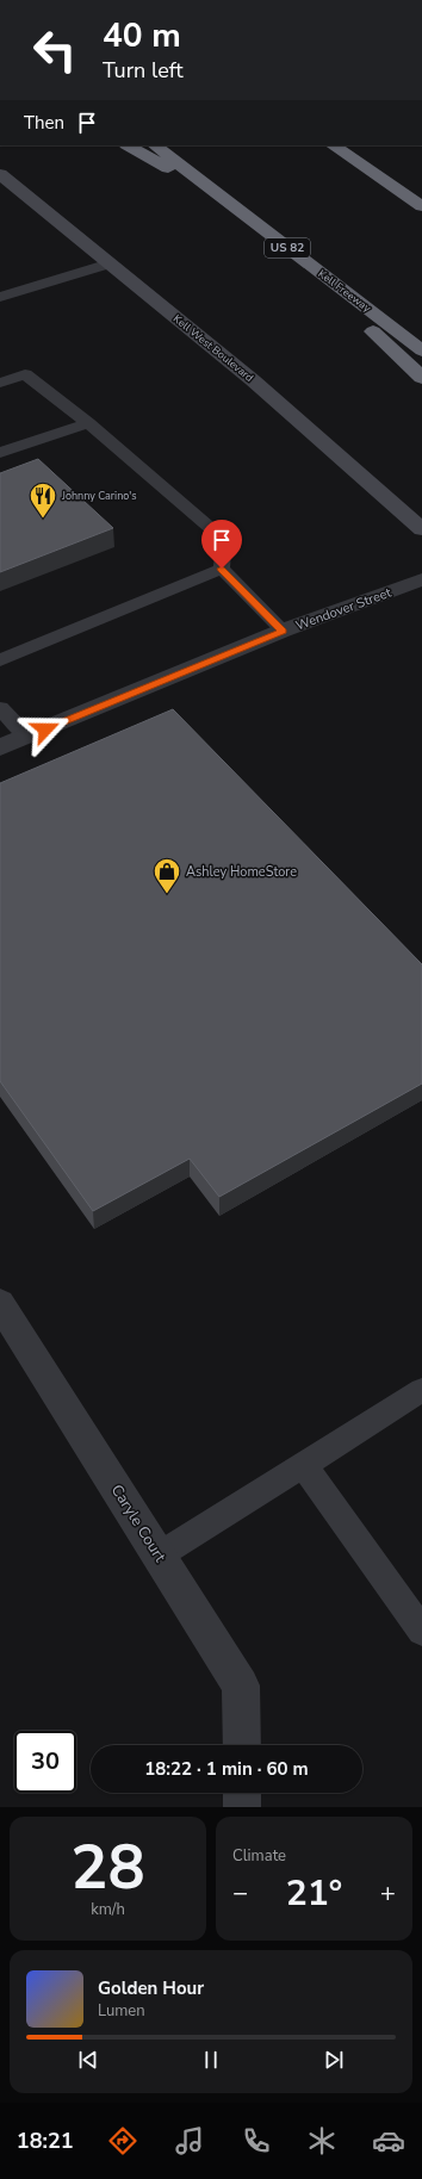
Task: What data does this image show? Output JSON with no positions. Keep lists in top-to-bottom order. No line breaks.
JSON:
{"streets":{"highway":["US 82","Kell Freeway"],"main road":["Kell West Boulevard"],"street":["Wendover Street","Caryle Court"]},"places":{"restaurant":["Johnny Carino's"],"shop":["Ashley HomeStore"]},"page":{"turn":["40 m","Turn left"],"then":"Then","limit":"30","trip":"18:22 · 1 min · 60 m","tile":[["28","km/h"],"Climate"],"heat":["−","21°","+"],"song":["Golden Hour","Lumen"],"tabs":"18:21"}}
